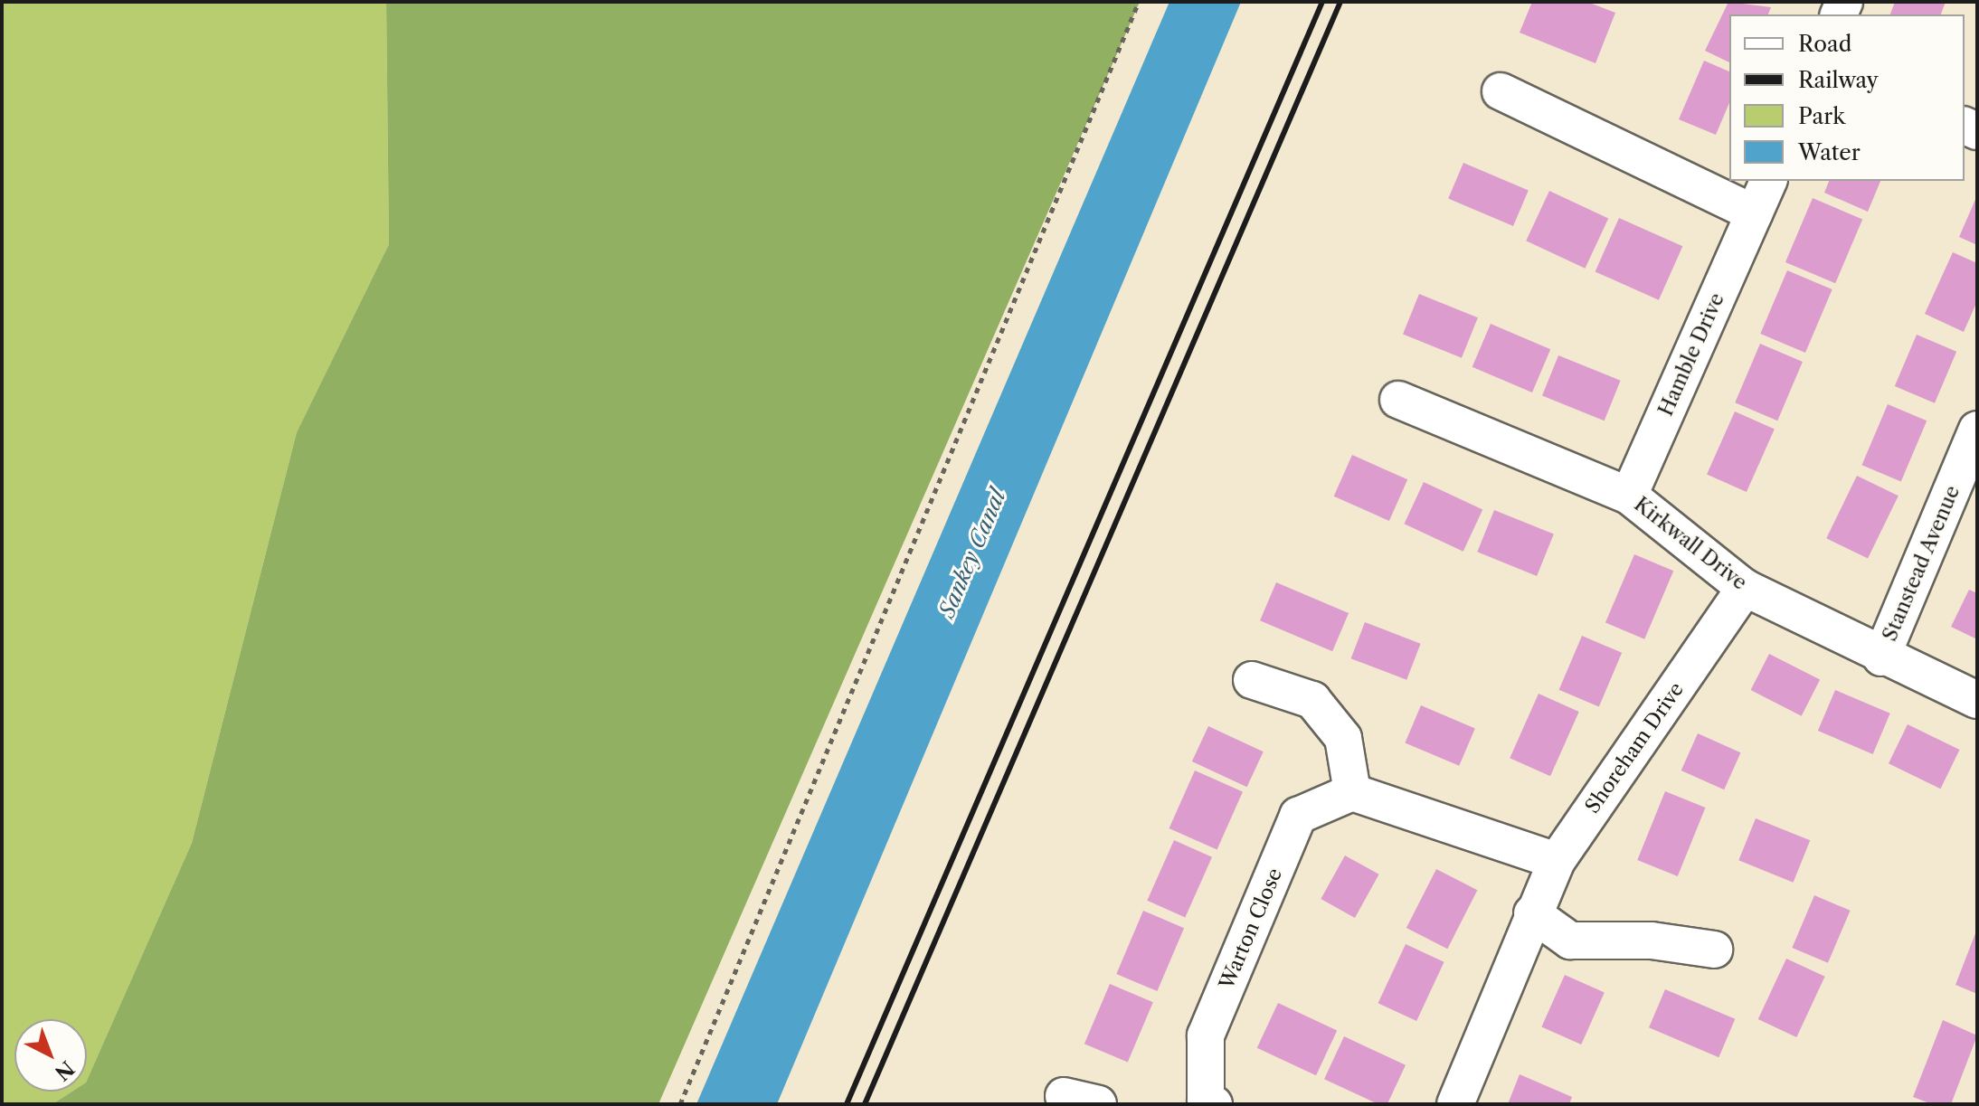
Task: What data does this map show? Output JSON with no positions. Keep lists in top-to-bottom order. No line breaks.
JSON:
{"streets":{"street":["Hamble Drive","Kirkwall Drive","Stanstead Avenue","Shoreham Drive","Warton Close"]},"crossings":[["Hamble Drive","Kirkwall Drive"],["Kirkwall Drive","Stanstead Avenue"],["Kirkwall Drive","Shoreham Drive"]],"water":["Sankey Canal"],"legend":["Road","Railway","Park","Water"],"north":"bottom right"}
